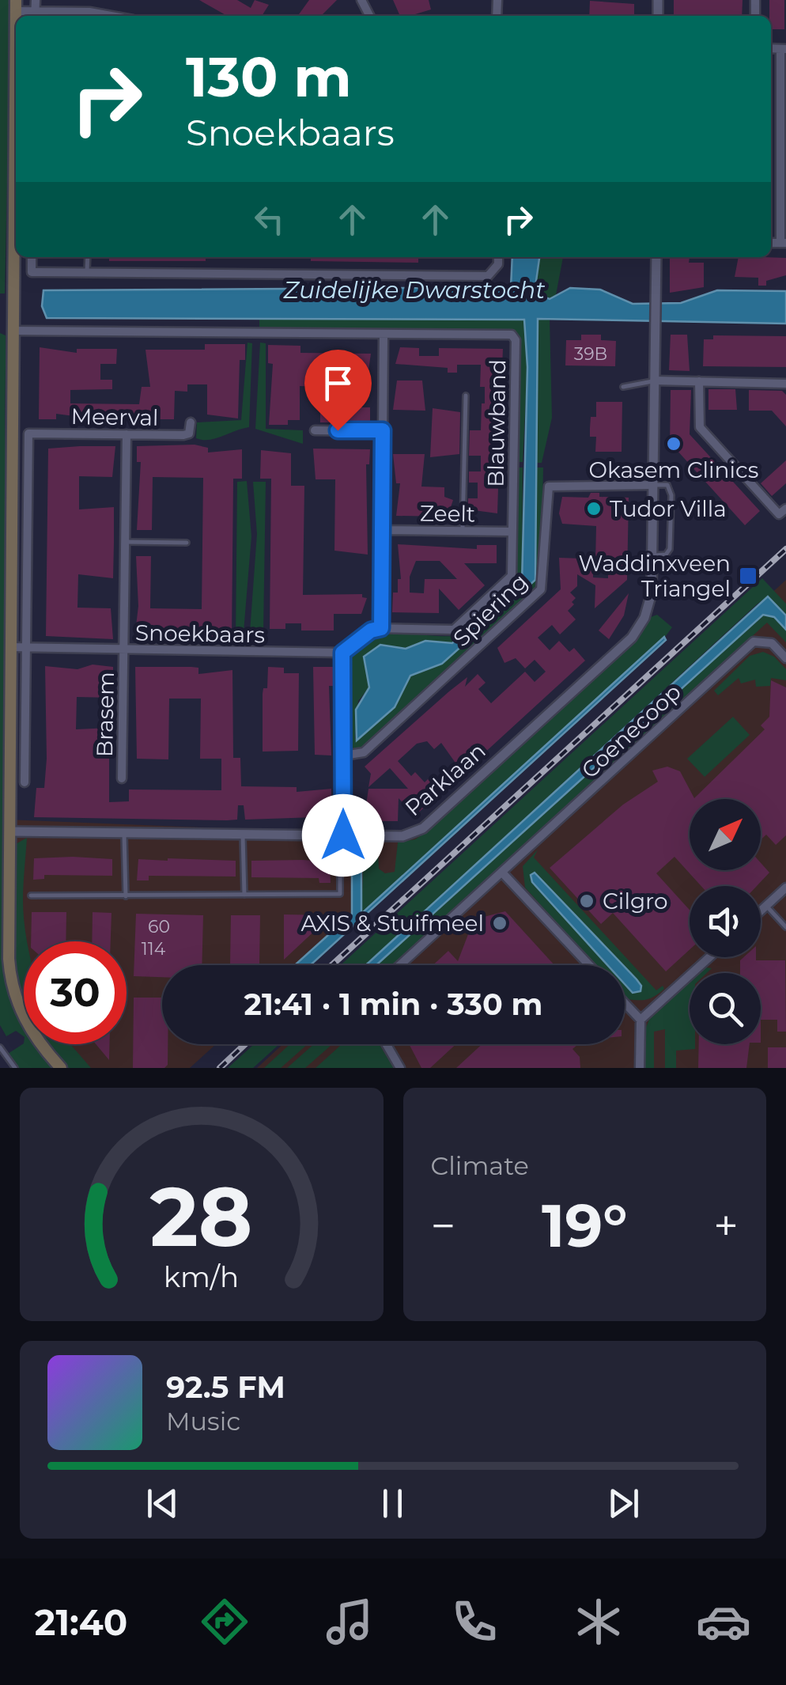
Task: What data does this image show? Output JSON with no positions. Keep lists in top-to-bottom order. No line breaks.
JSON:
{"streets":{"street":["Meerval","Blauwband","Zeelt","Spiering","Snoekbaars","Brasem","Coenecoop","Parklaan"]},"crossings":[["Meerval","Snoekbaars"],["Meerval","Brasem"],["Blauwband","Zeelt"],["Spiering","Parklaan"],["Snoekbaars","Brasem"]],"water":["Zuidelijke Dwarstocht"],"places":{"other":["Okasem Clinics","Tudor Villa","Cilgro","AXIS & Stuifmeel"],"transit":["Waddinxveen Triangel"]},"house_numbers":["39B","60","114"],"north":"top right","page":{"turn":["130 m","Snoekbaars"],"limit":"30","trip":"21:41 · 1 min · 330 m","tile":"Climate","heat":["−","19°","+"],"song":["92.5 FM","Music"],"tabs":"21:40","gauge":["28","km/h"]}}
